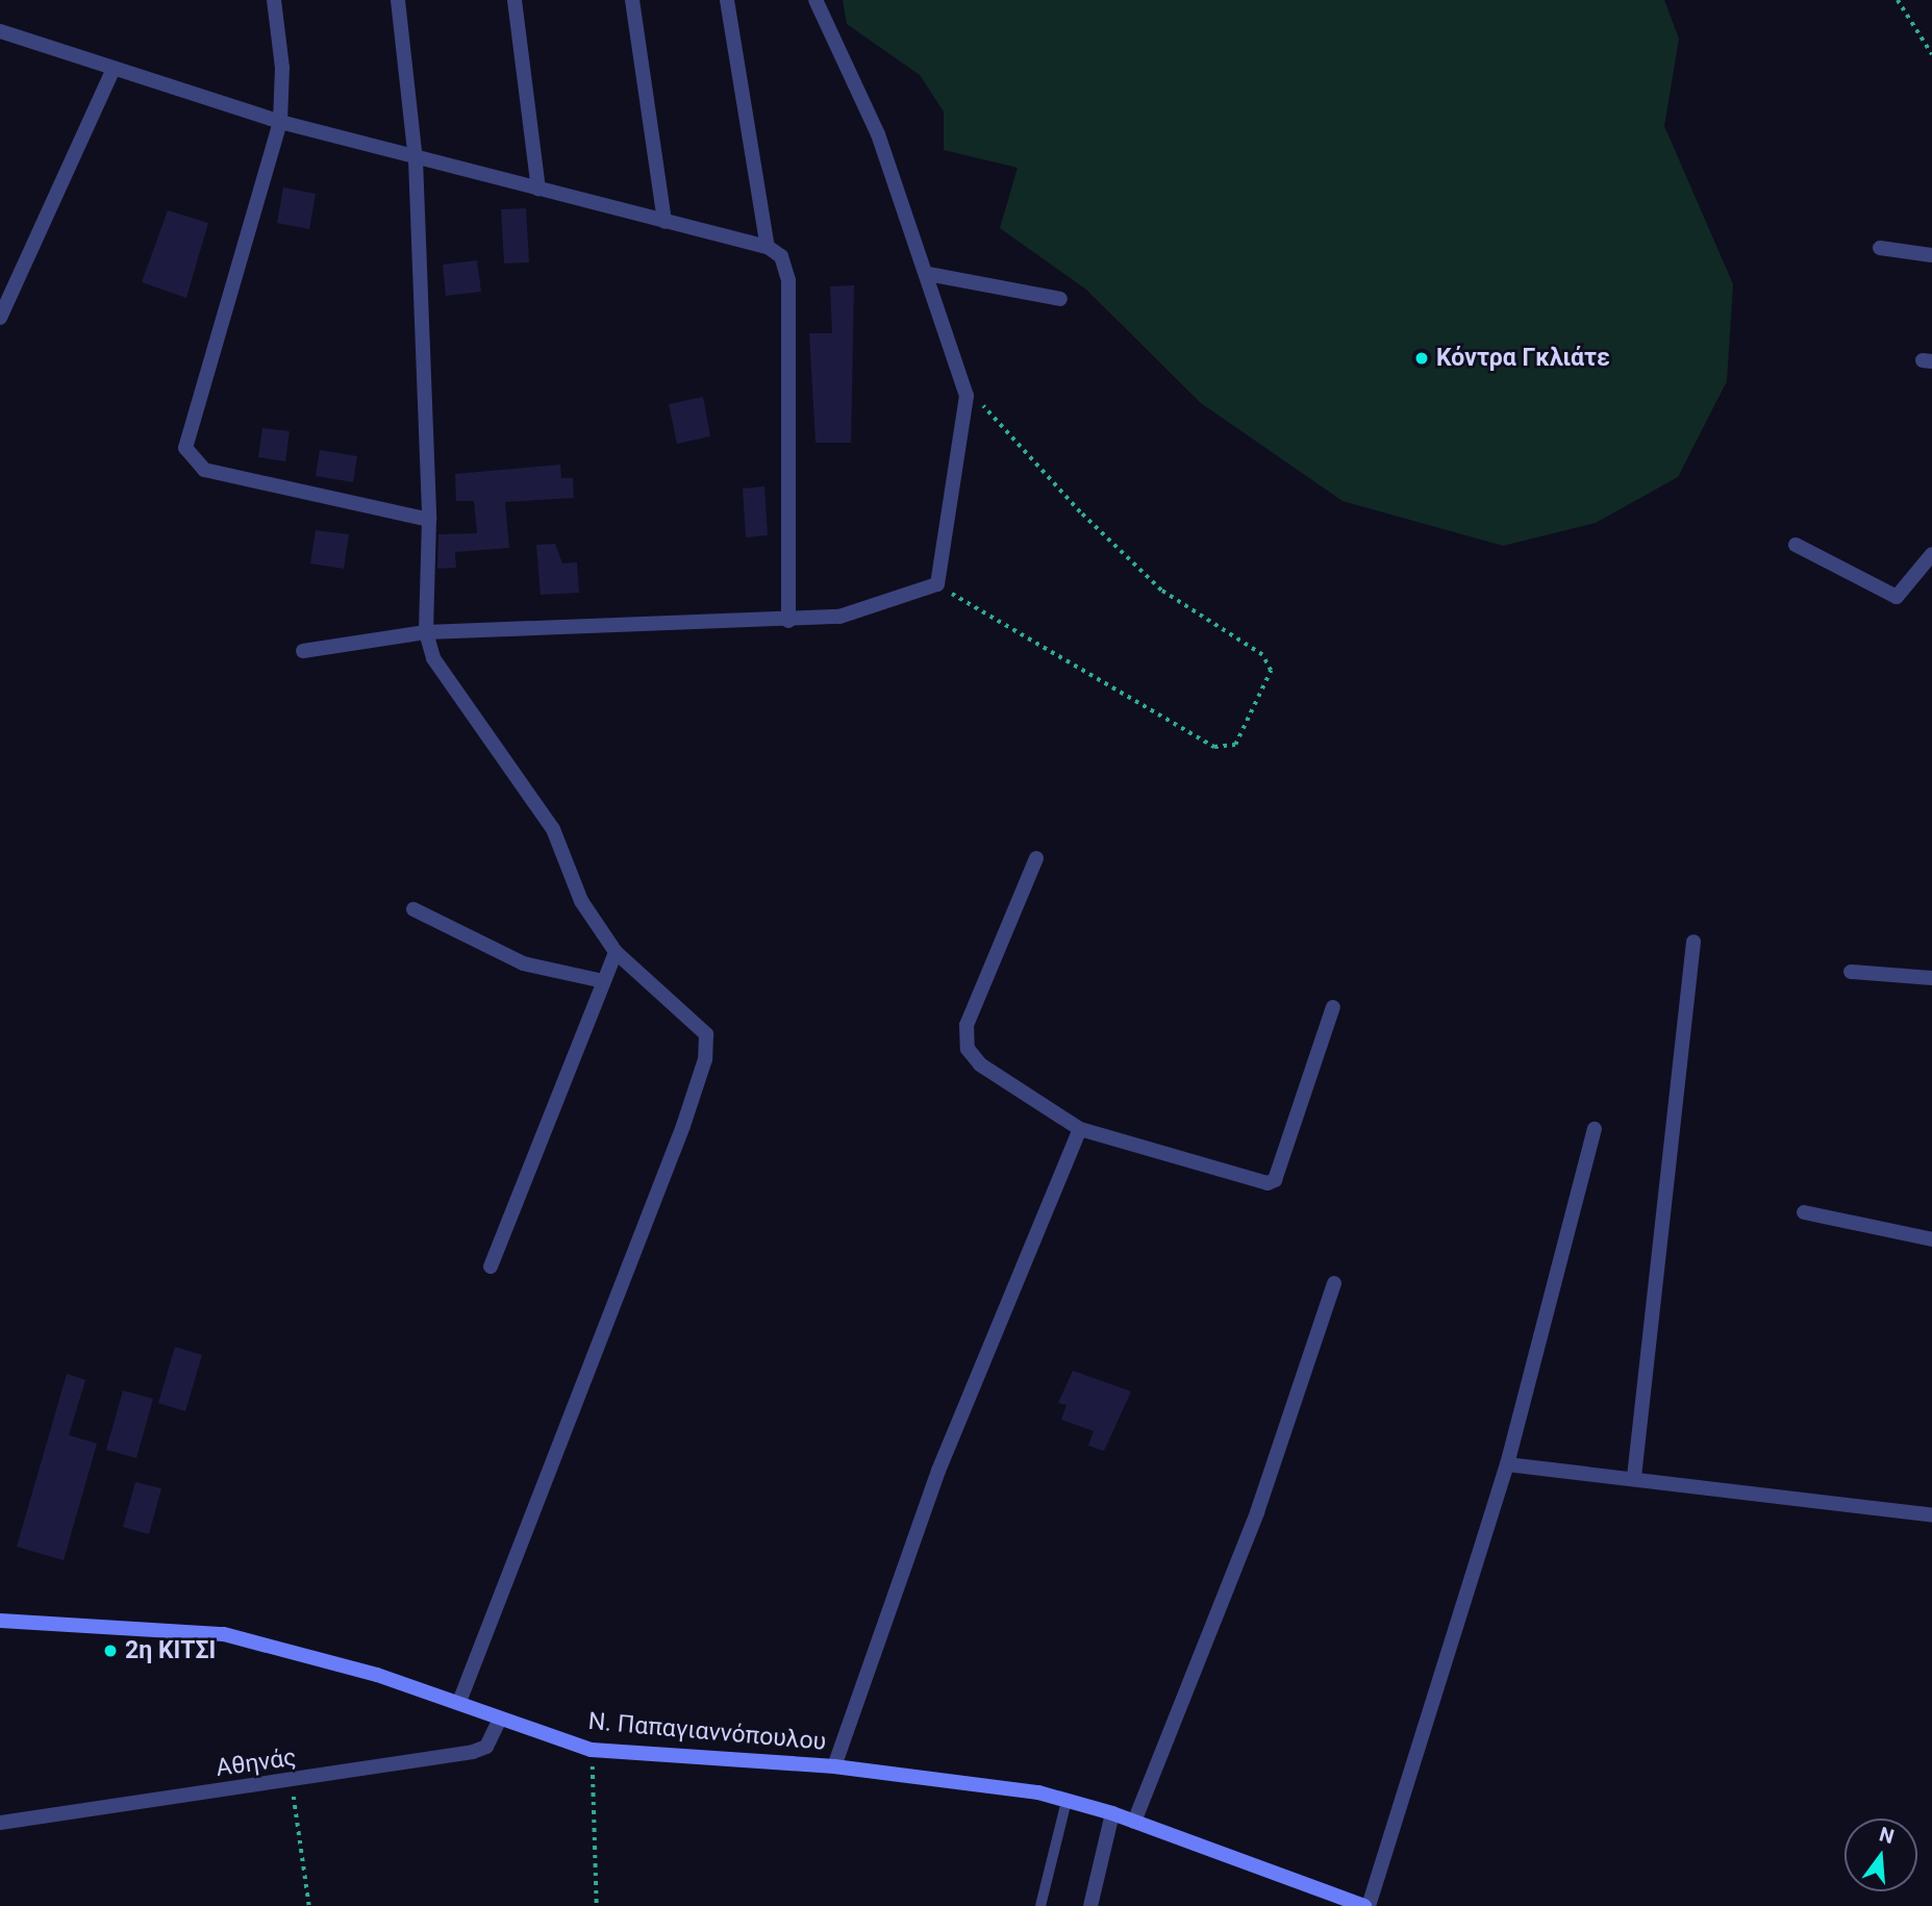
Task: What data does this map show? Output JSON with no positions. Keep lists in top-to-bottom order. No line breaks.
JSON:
{"streets":{"street":["Ν. Παπαγιαννόπουλου","Αθηνάς"]},"crossings":[["Ν. Παπαγιαννόπουλου","Αθηνάς"]],"places":["Κόντρα Γκλιάτε","2η ΚΙΤΣΙ"],"north":"top"}
